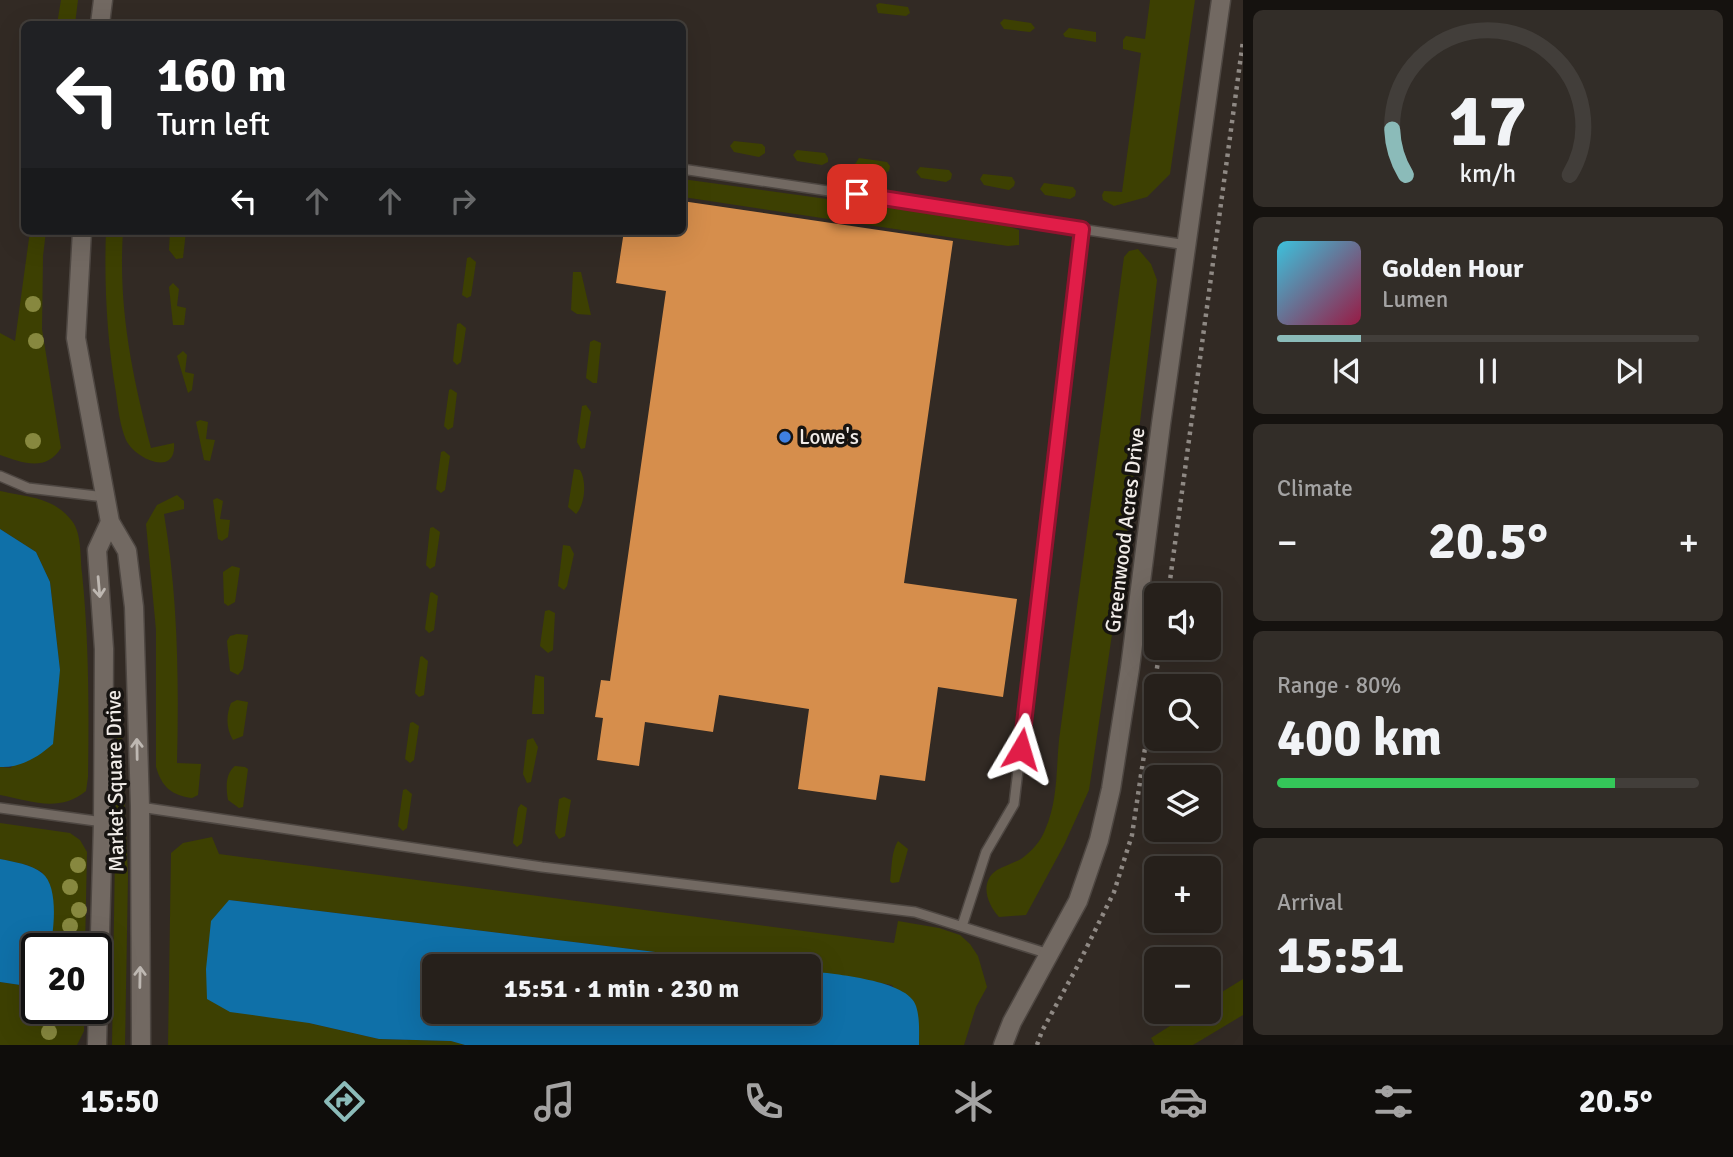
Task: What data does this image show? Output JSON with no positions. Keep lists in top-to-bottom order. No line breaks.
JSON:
{"streets":{"street":["Greenwood Acres Drive","Market Square Drive"]},"places":["Lowe's"],"page":{"turn":["160 m","Turn left"],"song":["Golden Hour","Lumen"],"tile":["Climate",["Range · 80%","400 km"],["Arrival","15:51"]],"heat":["−","20.5°","+"],"map_buttons":["+","−"],"limit":"20","trip":"15:51 · 1 min · 230 m","tabs":["15:50","20.5°"],"gauge":["17","km/h"]}}
